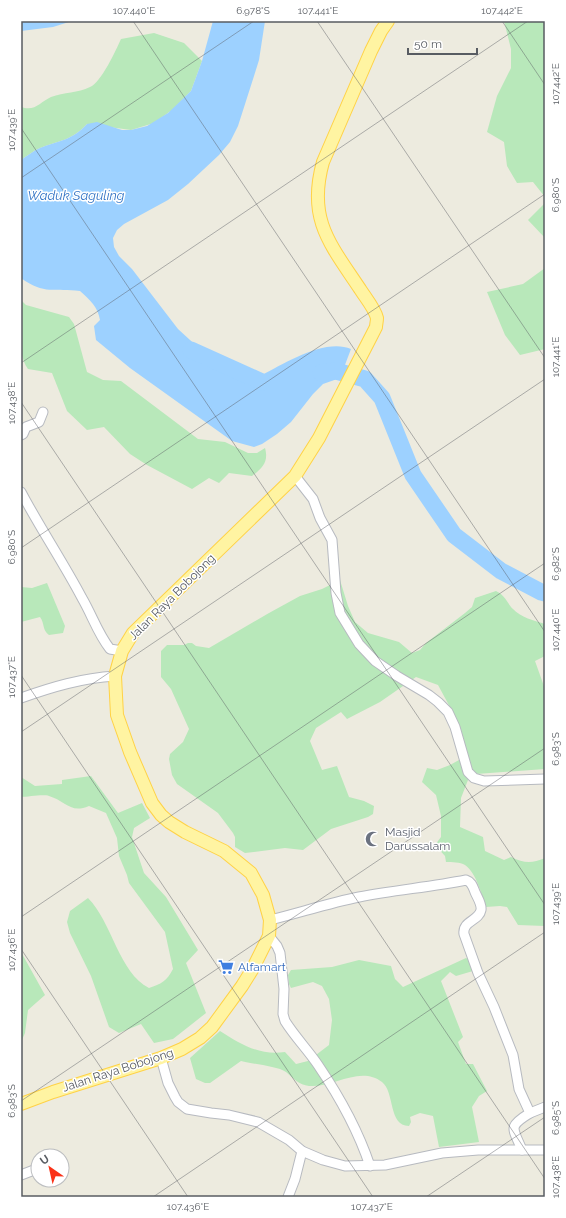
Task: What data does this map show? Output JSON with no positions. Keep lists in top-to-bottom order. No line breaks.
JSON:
{"streets":{"main road":["Jalan Raya Bobojong"]},"water":["Waduk Saguling"],"places":{"mosque":["Masjid Darussalam"],"supermarket":["Alfamart"]},"scale_bar":"50 m","north":"top left","coordinates":["107.440°E","6.978°S","107.441°E","107.442°E","107.439°E","6.980°S","107.438°E","6.982°S","107.437°E","6.983°S","107.436°E","6.985°S"]}
